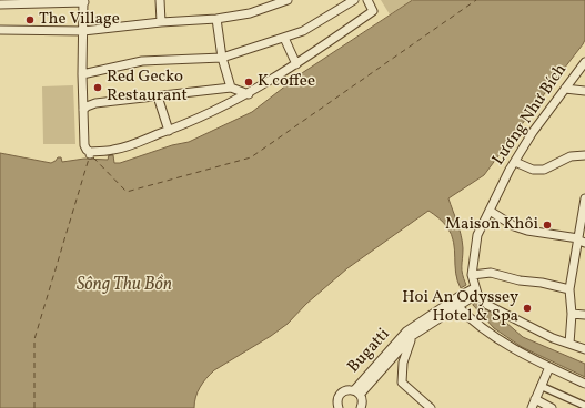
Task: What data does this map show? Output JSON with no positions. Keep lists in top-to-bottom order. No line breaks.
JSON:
{"streets":{"street":["Lương Như Bích","Bugatti"]},"crossings":[["Lương Như Bích","Bugatti"]],"water":["Sông Thu Bồn"],"places":["The Village","K coffee","Red Gecko Restaurant","Maison Khôi","Hoi An Odyssey Hotel & Spa"]}
